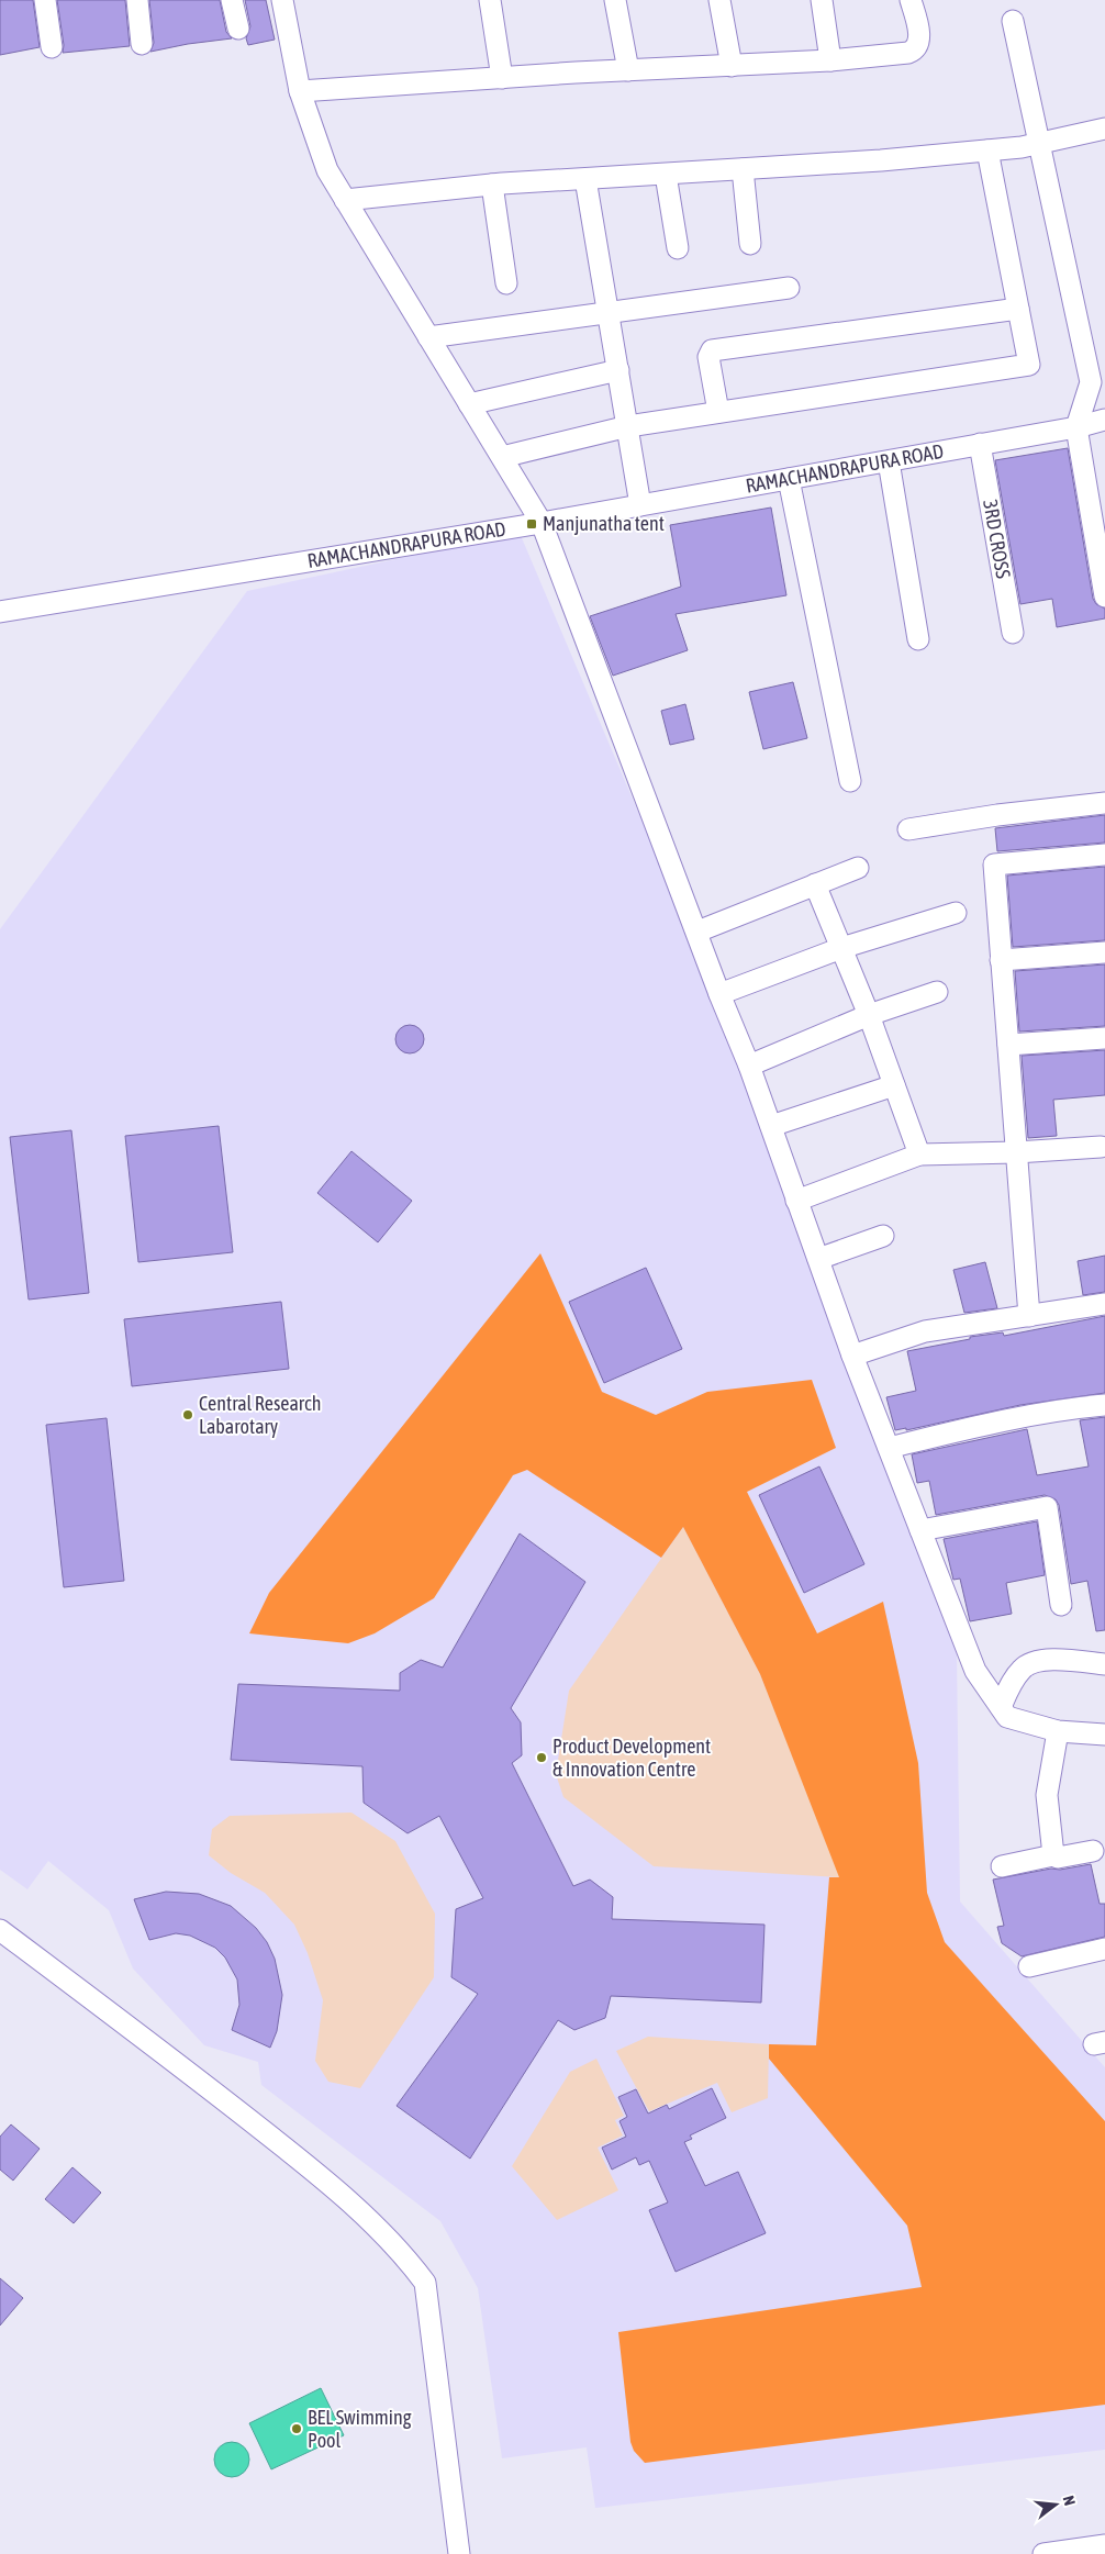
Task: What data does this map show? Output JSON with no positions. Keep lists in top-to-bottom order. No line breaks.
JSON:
{"streets":{"street":["RAMACHANDRAPURA ROAD","3RD CROSS"]},"crossings":[["RAMACHANDRAPURA ROAD","3RD CROSS"]],"places":{"transit":["Manjunatha tent"],"other":["Central Research Labarotary","Product Development & Innovation Centre","BEL Swimming Pool"]},"north":"right"}
